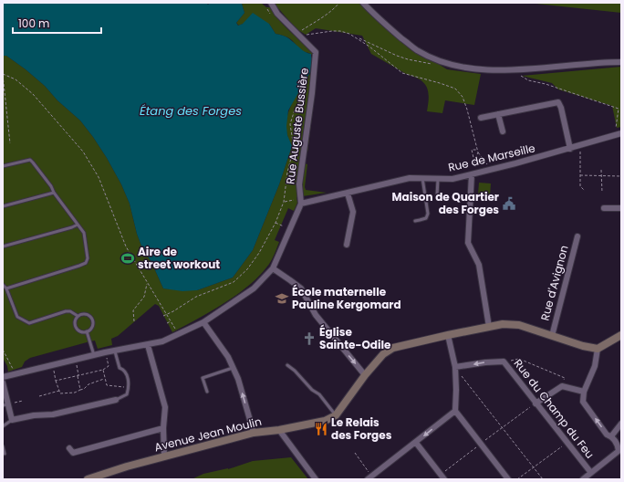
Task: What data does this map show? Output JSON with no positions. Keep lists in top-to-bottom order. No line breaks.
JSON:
{"streets":{"main road":["Avenue Jean Moulin"],"street":["Rue Auguste Bussière","Rue de Marseille","Rue d'Avignon","Rue du Champ du Feu"]},"crossings":[["Rue Auguste Bussière","Rue de Marseille"]],"water":["Étang des Forges"],"places":{"public building":["Maison de Quartier des Forges"],"sports":["Aire de street workout"],"school or university":["École maternelle Pauline Kergomard"],"church":["Église Sainte-Odile"],"restaurant":["Le Relais des Forges"]},"scale_bar":"100 m"}
